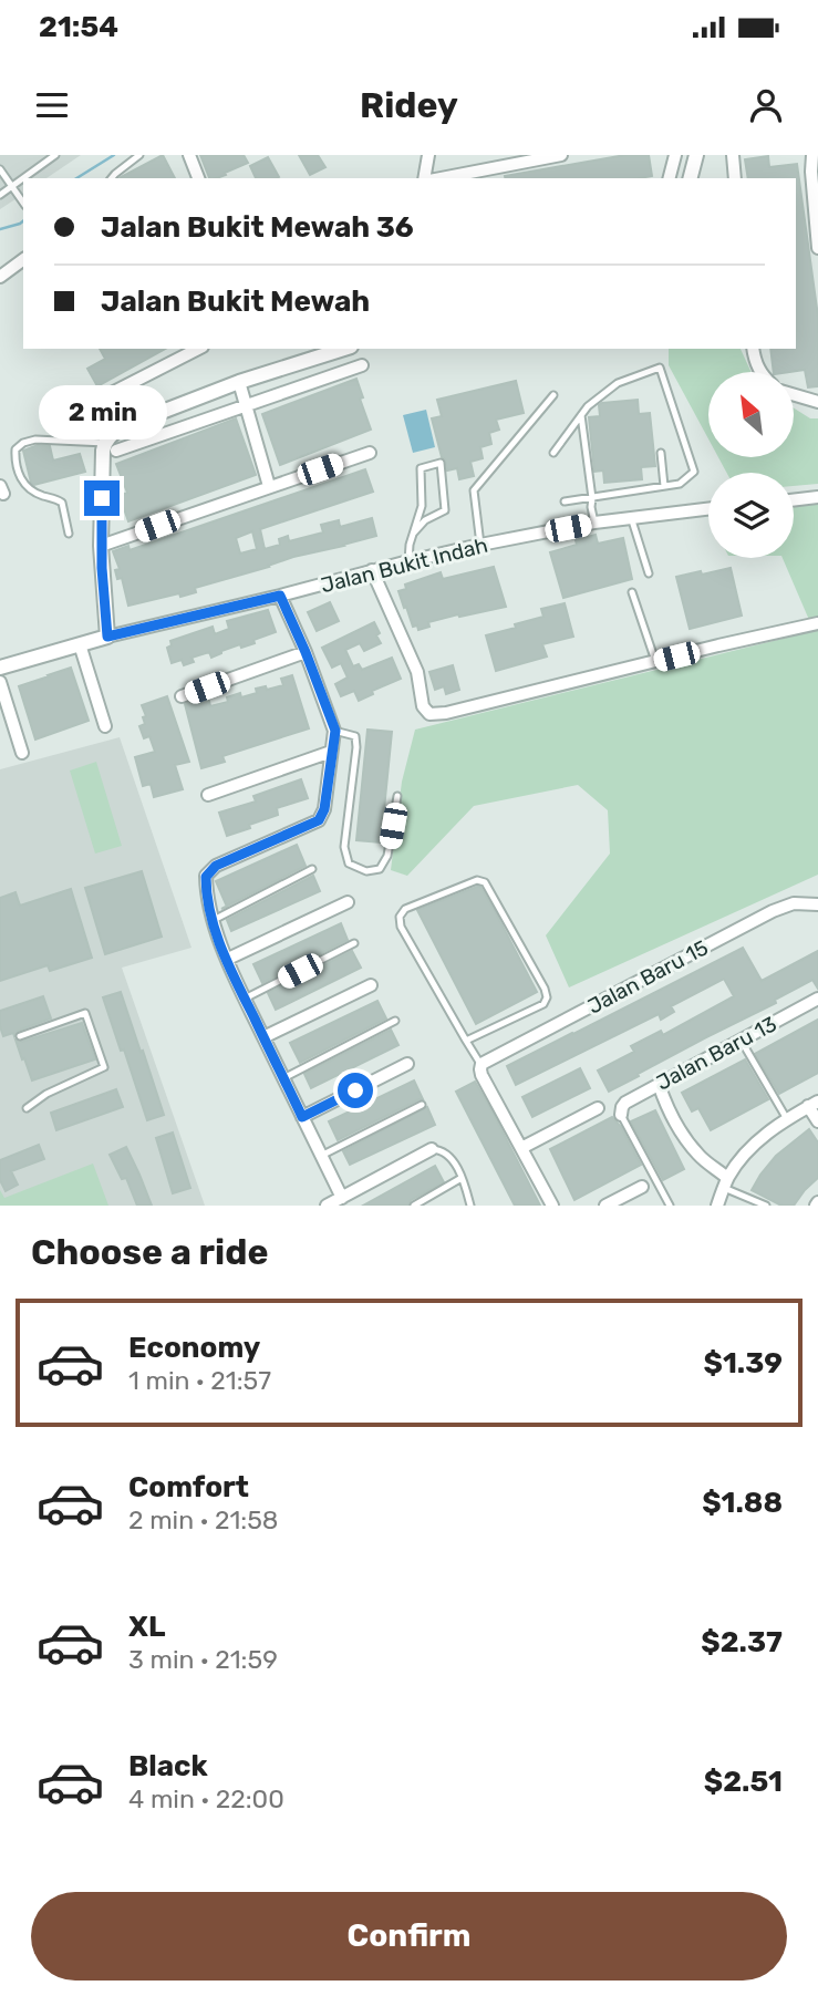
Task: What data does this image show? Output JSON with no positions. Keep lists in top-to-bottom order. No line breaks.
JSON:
{"streets":{"street":["Jalan Bukit Indah","Jalan Baru 15","Jalan Baru 13"]},"north":"top left","page":{"status":"21:54","header":"Ridey","banner":["Jalan Bukit Mewah 36","Jalan Bukit Mewah"],"bubble":"2 min","heading":"Choose a ride","list":[{"name":"Economy","note":"1 min · 21:57","value":"$1.39"},{"name":"Comfort","note":"2 min · 21:58","value":"$1.88"},{"name":"XL","note":"3 min · 21:59","value":"$2.37"},{"name":"Black","note":"4 min · 22:00","value":"$2.51"}],"buttons":"Confirm"}}
